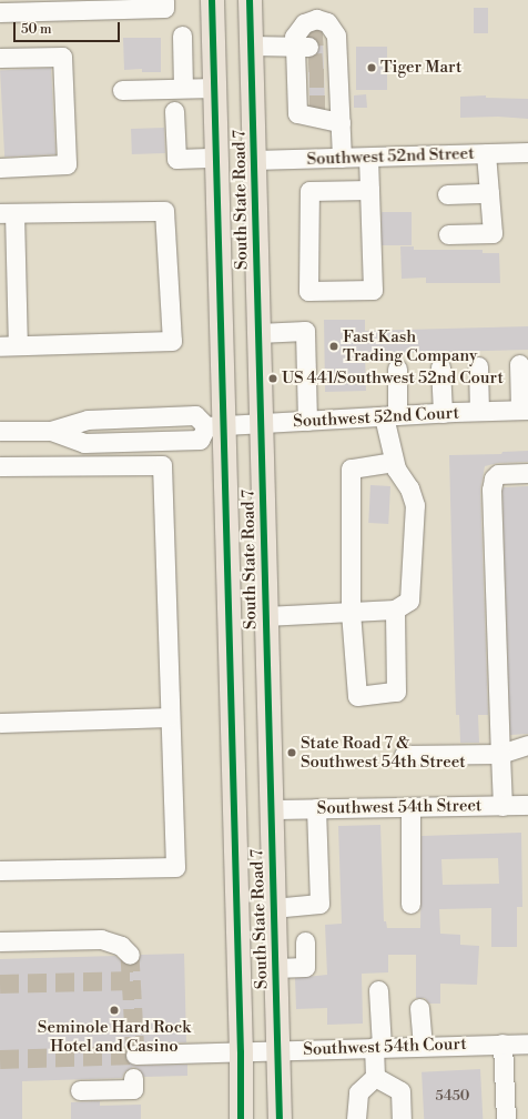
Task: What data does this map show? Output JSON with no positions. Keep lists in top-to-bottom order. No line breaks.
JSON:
{"streets":{"main road":["South State Road 7"],"street":["Southwest 52nd Street","Southwest 52nd Court","Southwest 54th Street","Southwest 54th Court"]},"crossings":[["Southwest 52nd Street","South State Road 7"],["South State Road 7","Southwest 52nd Court"],["South State Road 7","Southwest 54th Street"],["South State Road 7","Southwest 54th Court"]],"places":["Tiger Mart","Fast Kash Trading Company","US 441/Southwest 52nd Court","State Road 7 & Southwest 54th Street","Seminole Hard Rock Hotel and Casino"],"house_numbers":["5450"],"scale_bar":"50 m"}
